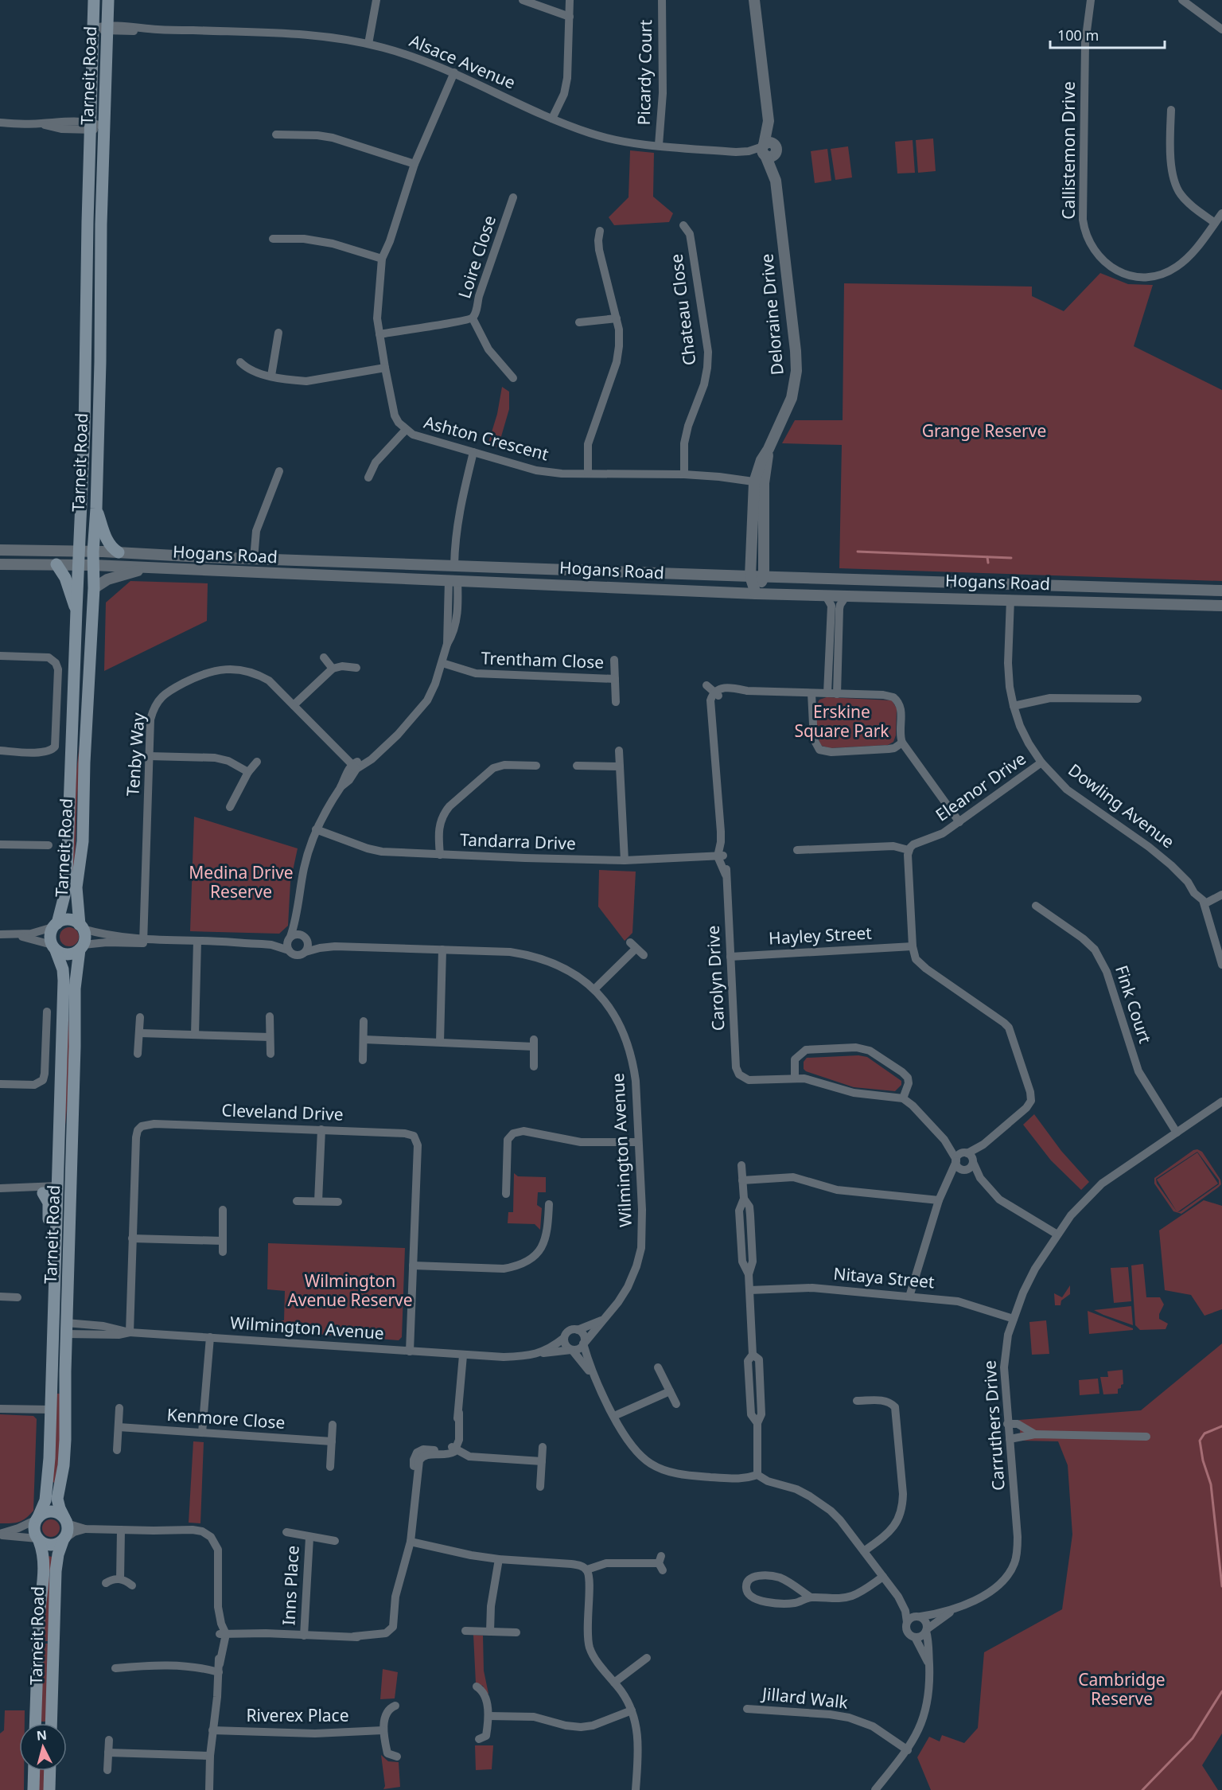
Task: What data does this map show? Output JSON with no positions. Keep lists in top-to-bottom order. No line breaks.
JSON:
{"streets":{"main road":["Tarneit Road"],"street":["Alsace Avenue","Picardy Court","Callistemon Drive","Loire Close","Chateau Close","Deloraine Drive","Ashton Crescent","Hogans Road","Trentham Close","Tenby Way","Eleanor Drive","Dowling Avenue","Tandarra Drive","Hayley Street","Carolyn Drive","Fink Court","Cleveland Drive","Wilmington Avenue","Nitaya Street","Kenmore Close","Carruthers Drive","Inns Place","Jillard Walk","Riverex Place"]},"crossings":[["Alsace Avenue","Picardy Court"],["Alsace Avenue","Tarneit Road"],["Alsace Avenue","Deloraine Drive"],["Alsace Avenue","Ashton Crescent"],["Tarneit Road","Hogans Road"],["Tarneit Road","Wilmington Avenue"],["Loire Close","Ashton Crescent"],["Chateau Close","Ashton Crescent"],["Deloraine Drive","Ashton Crescent"],["Deloraine Drive","Hogans Road"],["Hogans Road","Dowling Avenue"],["Eleanor Drive","Dowling Avenue"],["Tandarra Drive","Carolyn Drive"],["Hayley Street","Carolyn Drive"],["Fink Court","Carruthers Drive"],["Cleveland Drive","Wilmington Avenue"],["Nitaya Street","Carruthers Drive"]],"parks":["Grange Reserve","Erskine Square Park","Medina Drive Reserve","Wilmington Avenue Reserve","Cambridge Reserve"],"scale_bar":"100 m","north":"top"}
